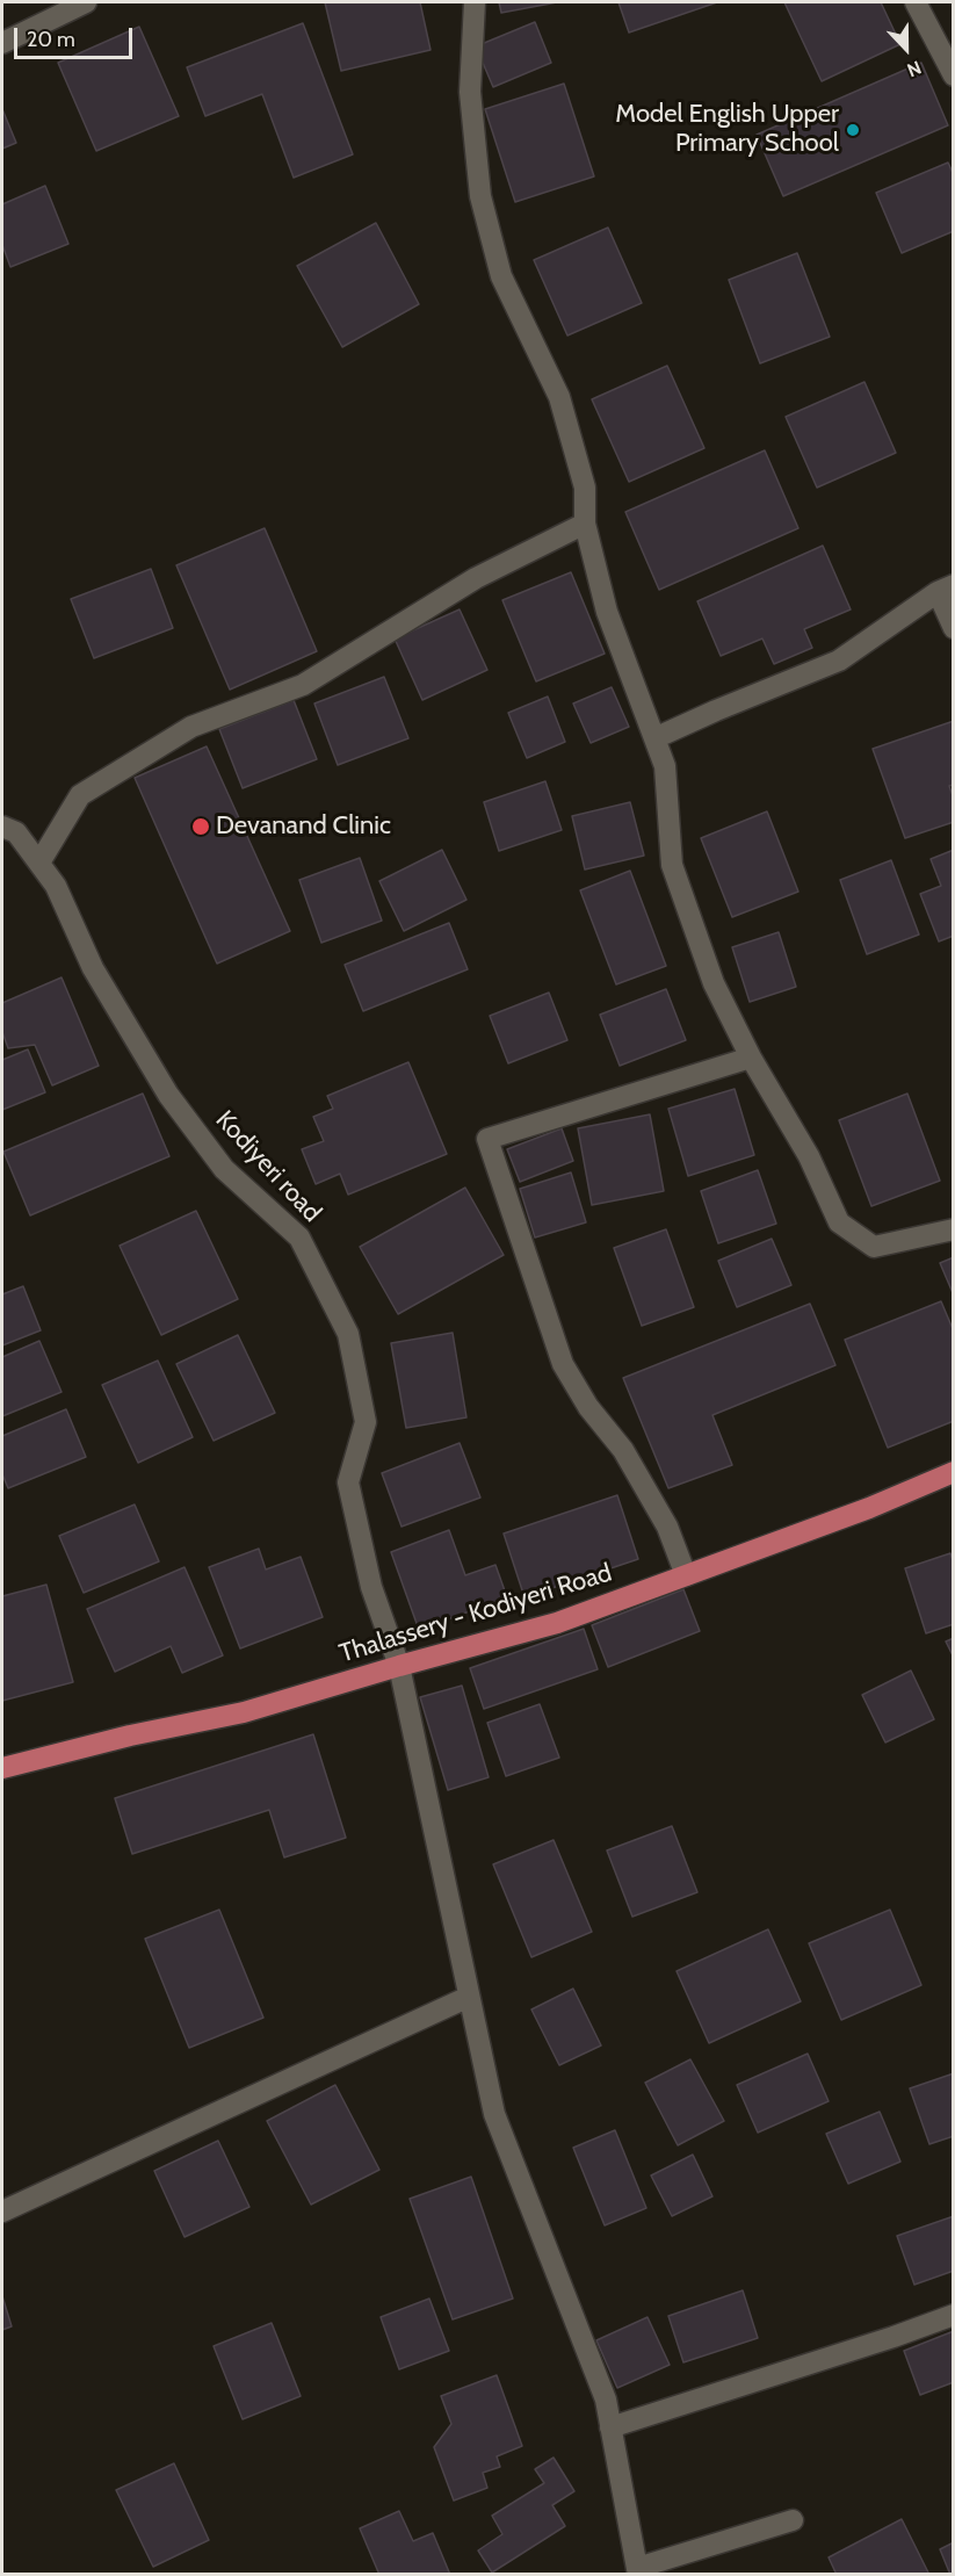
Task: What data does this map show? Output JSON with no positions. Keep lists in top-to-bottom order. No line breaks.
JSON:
{"streets":{"main road":["Thalassery - Kodiyeri Road"],"street":["Kodiyeri road"]},"crossings":[["Kodiyeri road","Thalassery - Kodiyeri Road"]],"places":["Model English Upper Primary School","Devanand Clinic"],"scale_bar":"20 m","north":"bottom"}
